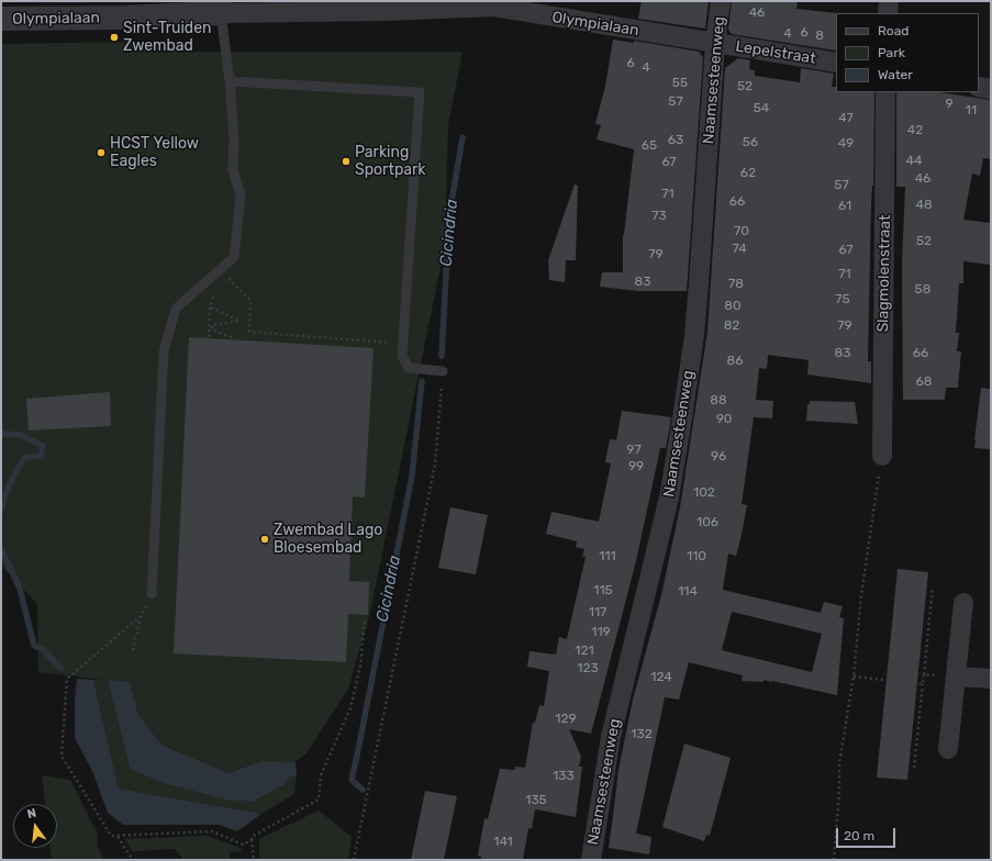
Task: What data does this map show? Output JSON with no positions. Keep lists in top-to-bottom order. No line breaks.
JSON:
{"streets":{"street":["Olympialaan","Lepelstraat","Naamsesteenweg","Slagmolenstraat"]},"crossings":[["Olympialaan","Lepelstraat"],["Olympialaan","Naamsesteenweg"],["Lepelstraat","Naamsesteenweg"]],"water":["Cicindria"],"places":["Sint-Truiden Zwembad","HCST Yellow Eagles","Parking Sportpark","Zwembad Lago Bloesembad"],"house_numbers":["46","6","4","8","6","4","55","52","57","9","54","11","47","42","63","56","49","65","44","67","62","46","57","71","66","48","61","73","70","52","74","67","79","71","83","78","58","75","80","82","79","83","66","86","68","88","90","97","96","99","102","106","111","110","115","114","117","119","121","123","124","129","132","133","135","141"],"legend":["Road","Park","Water"],"scale_bar":"20 m","north":"top"}
